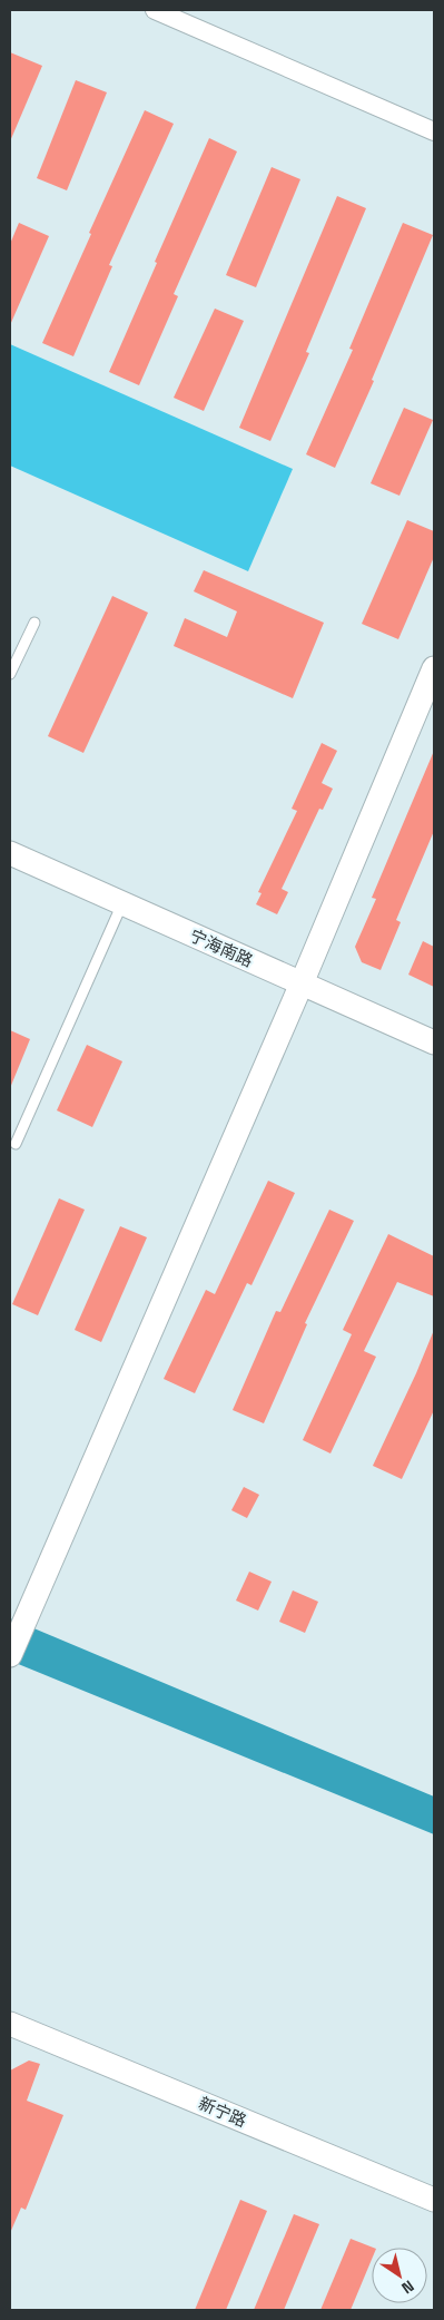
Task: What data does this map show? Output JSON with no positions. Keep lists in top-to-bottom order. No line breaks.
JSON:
{"streets":{"street":["宁海南路","新宁路"]},"north":"bottom right"}
